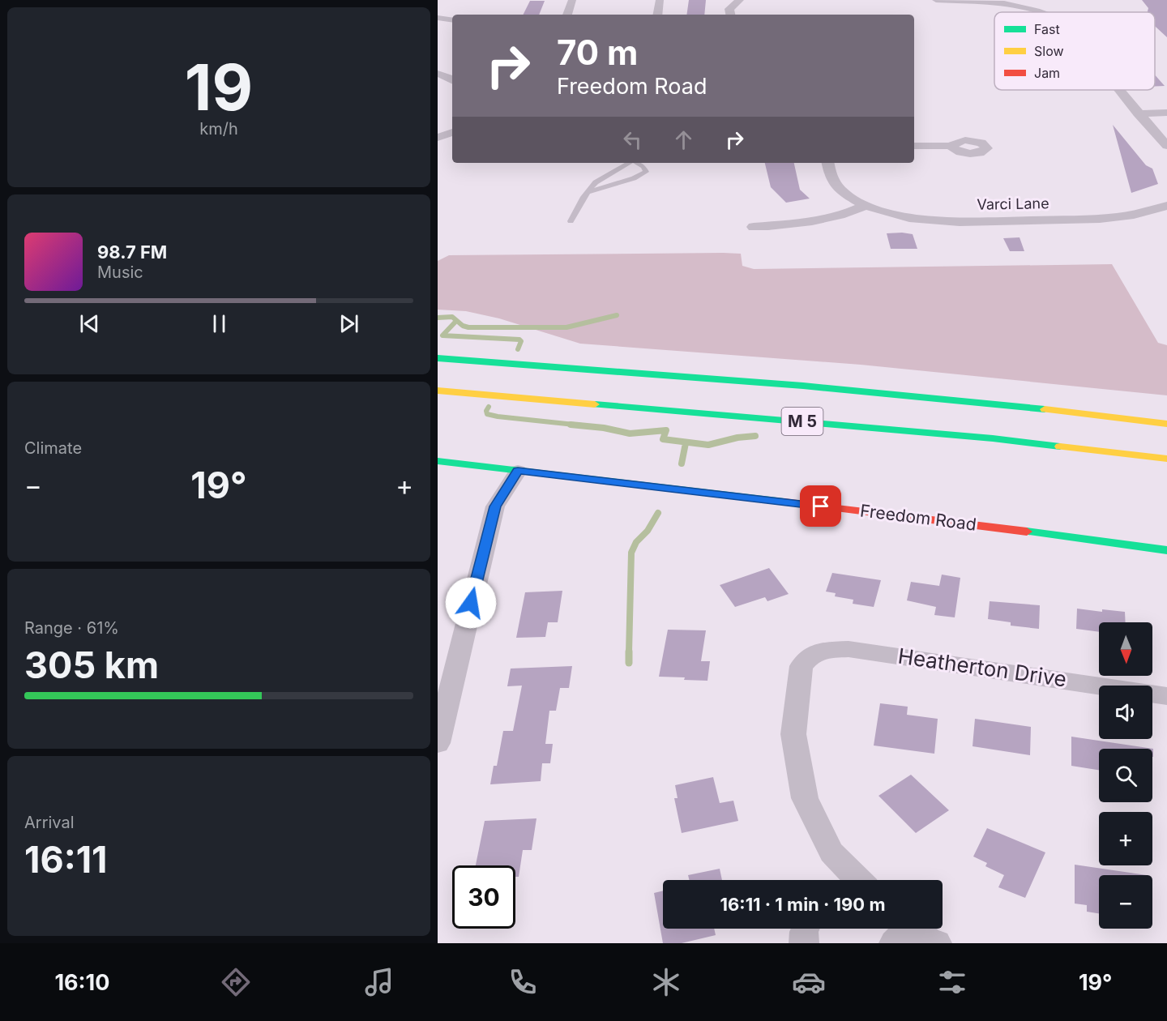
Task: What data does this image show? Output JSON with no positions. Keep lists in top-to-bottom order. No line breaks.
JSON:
{"streets":{"main road":["M 5","Freedom Road"],"street":["Varci Lane","Heatherton Drive"]},"legend":["Fast","Slow","Jam"],"north":"bottom","page":{"tile":[["19","km/h"],"Climate",["Range · 61%","305 km"],["Arrival","16:11"]],"turn":["70 m","Freedom Road"],"song":["98.7 FM","Music"],"heat":["−","19°","+"],"map_buttons":["+","−"],"limit":"30","trip":"16:11 · 1 min · 190 m","tabs":["16:10","19°"]}}
